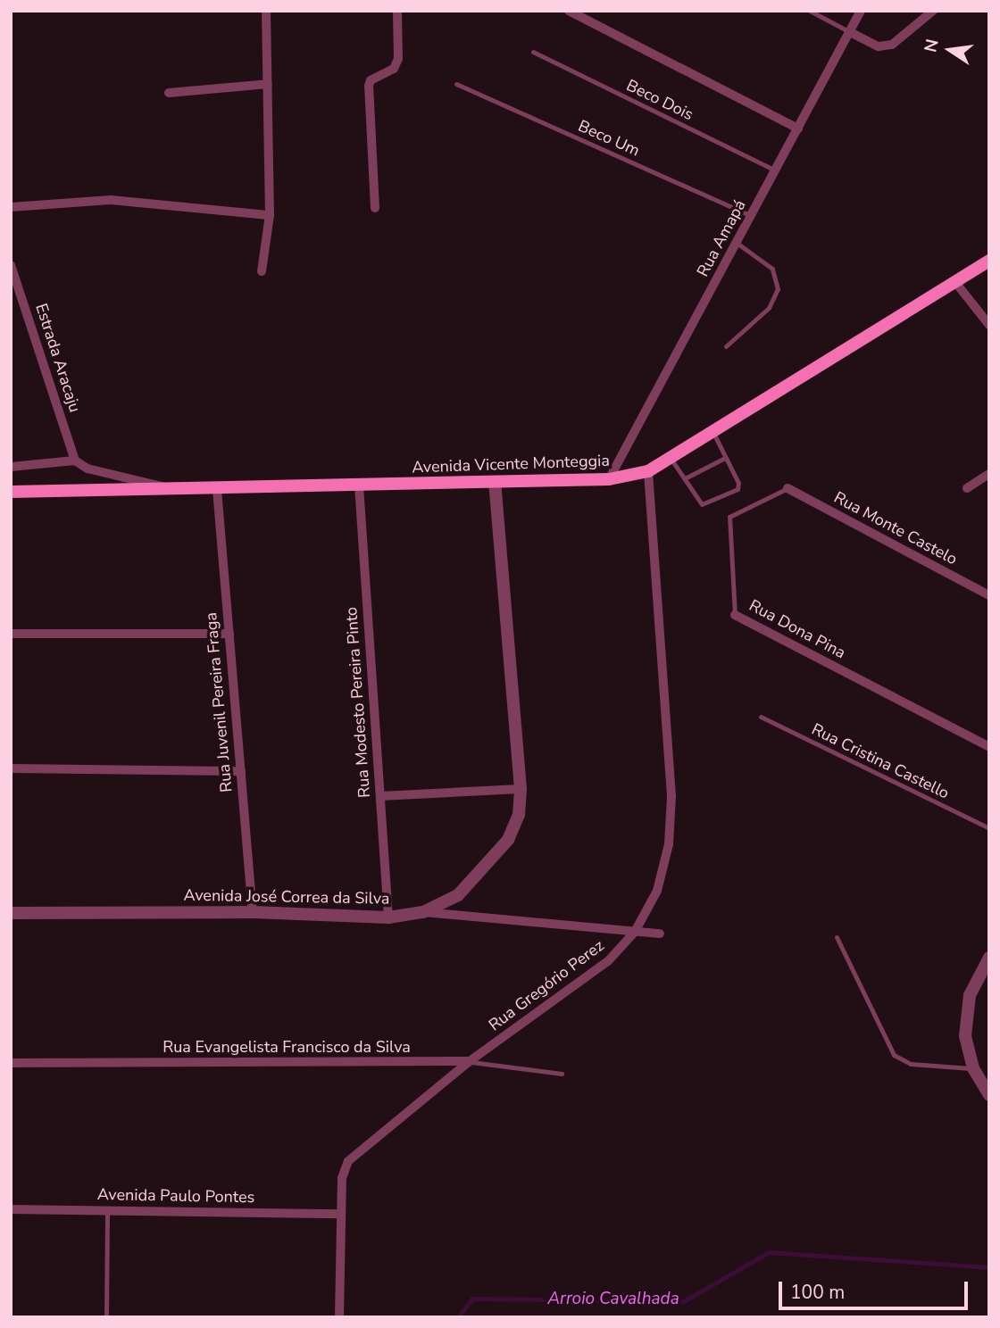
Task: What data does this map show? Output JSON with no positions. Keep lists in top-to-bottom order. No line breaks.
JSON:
{"streets":{"main road":["Avenida Vicente Monteggia"],"street":["Rua Amapá","Estrada Aracaju","Rua Monte Castelo","Rua Dona Pina","Rua Juvenil Pereira Fraga","Rua Modesto Pereira Pinto","Avenida José Correa da Silva","Rua Gregório Perez","Rua Evangelista Francisco da Silva","Avenida Paulo Pontes"],"lane":["Beco Dois","Beco Um","Rua Cristina Castello"]},"crossings":[["Beco Dois","Rua Amapá"],["Beco Um","Rua Amapá"],["Rua Amapá","Avenida Vicente Monteggia"],["Avenida Vicente Monteggia","Rua Juvenil Pereira Fraga"],["Avenida Vicente Monteggia","Rua Modesto Pereira Pinto"],["Avenida Vicente Monteggia","Avenida José Correa da Silva"],["Avenida Vicente Monteggia","Rua Gregório Perez"],["Rua Monte Castelo","Rua Dona Pina"],["Rua Juvenil Pereira Fraga","Avenida José Correa da Silva"],["Rua Modesto Pereira Pinto","Avenida José Correa da Silva"],["Rua Gregório Perez","Rua Evangelista Francisco da Silva"],["Rua Gregório Perez","Avenida Paulo Pontes"]],"water":["Arroio Cavalhada"],"scale_bar":"100 m","north":"left"}
